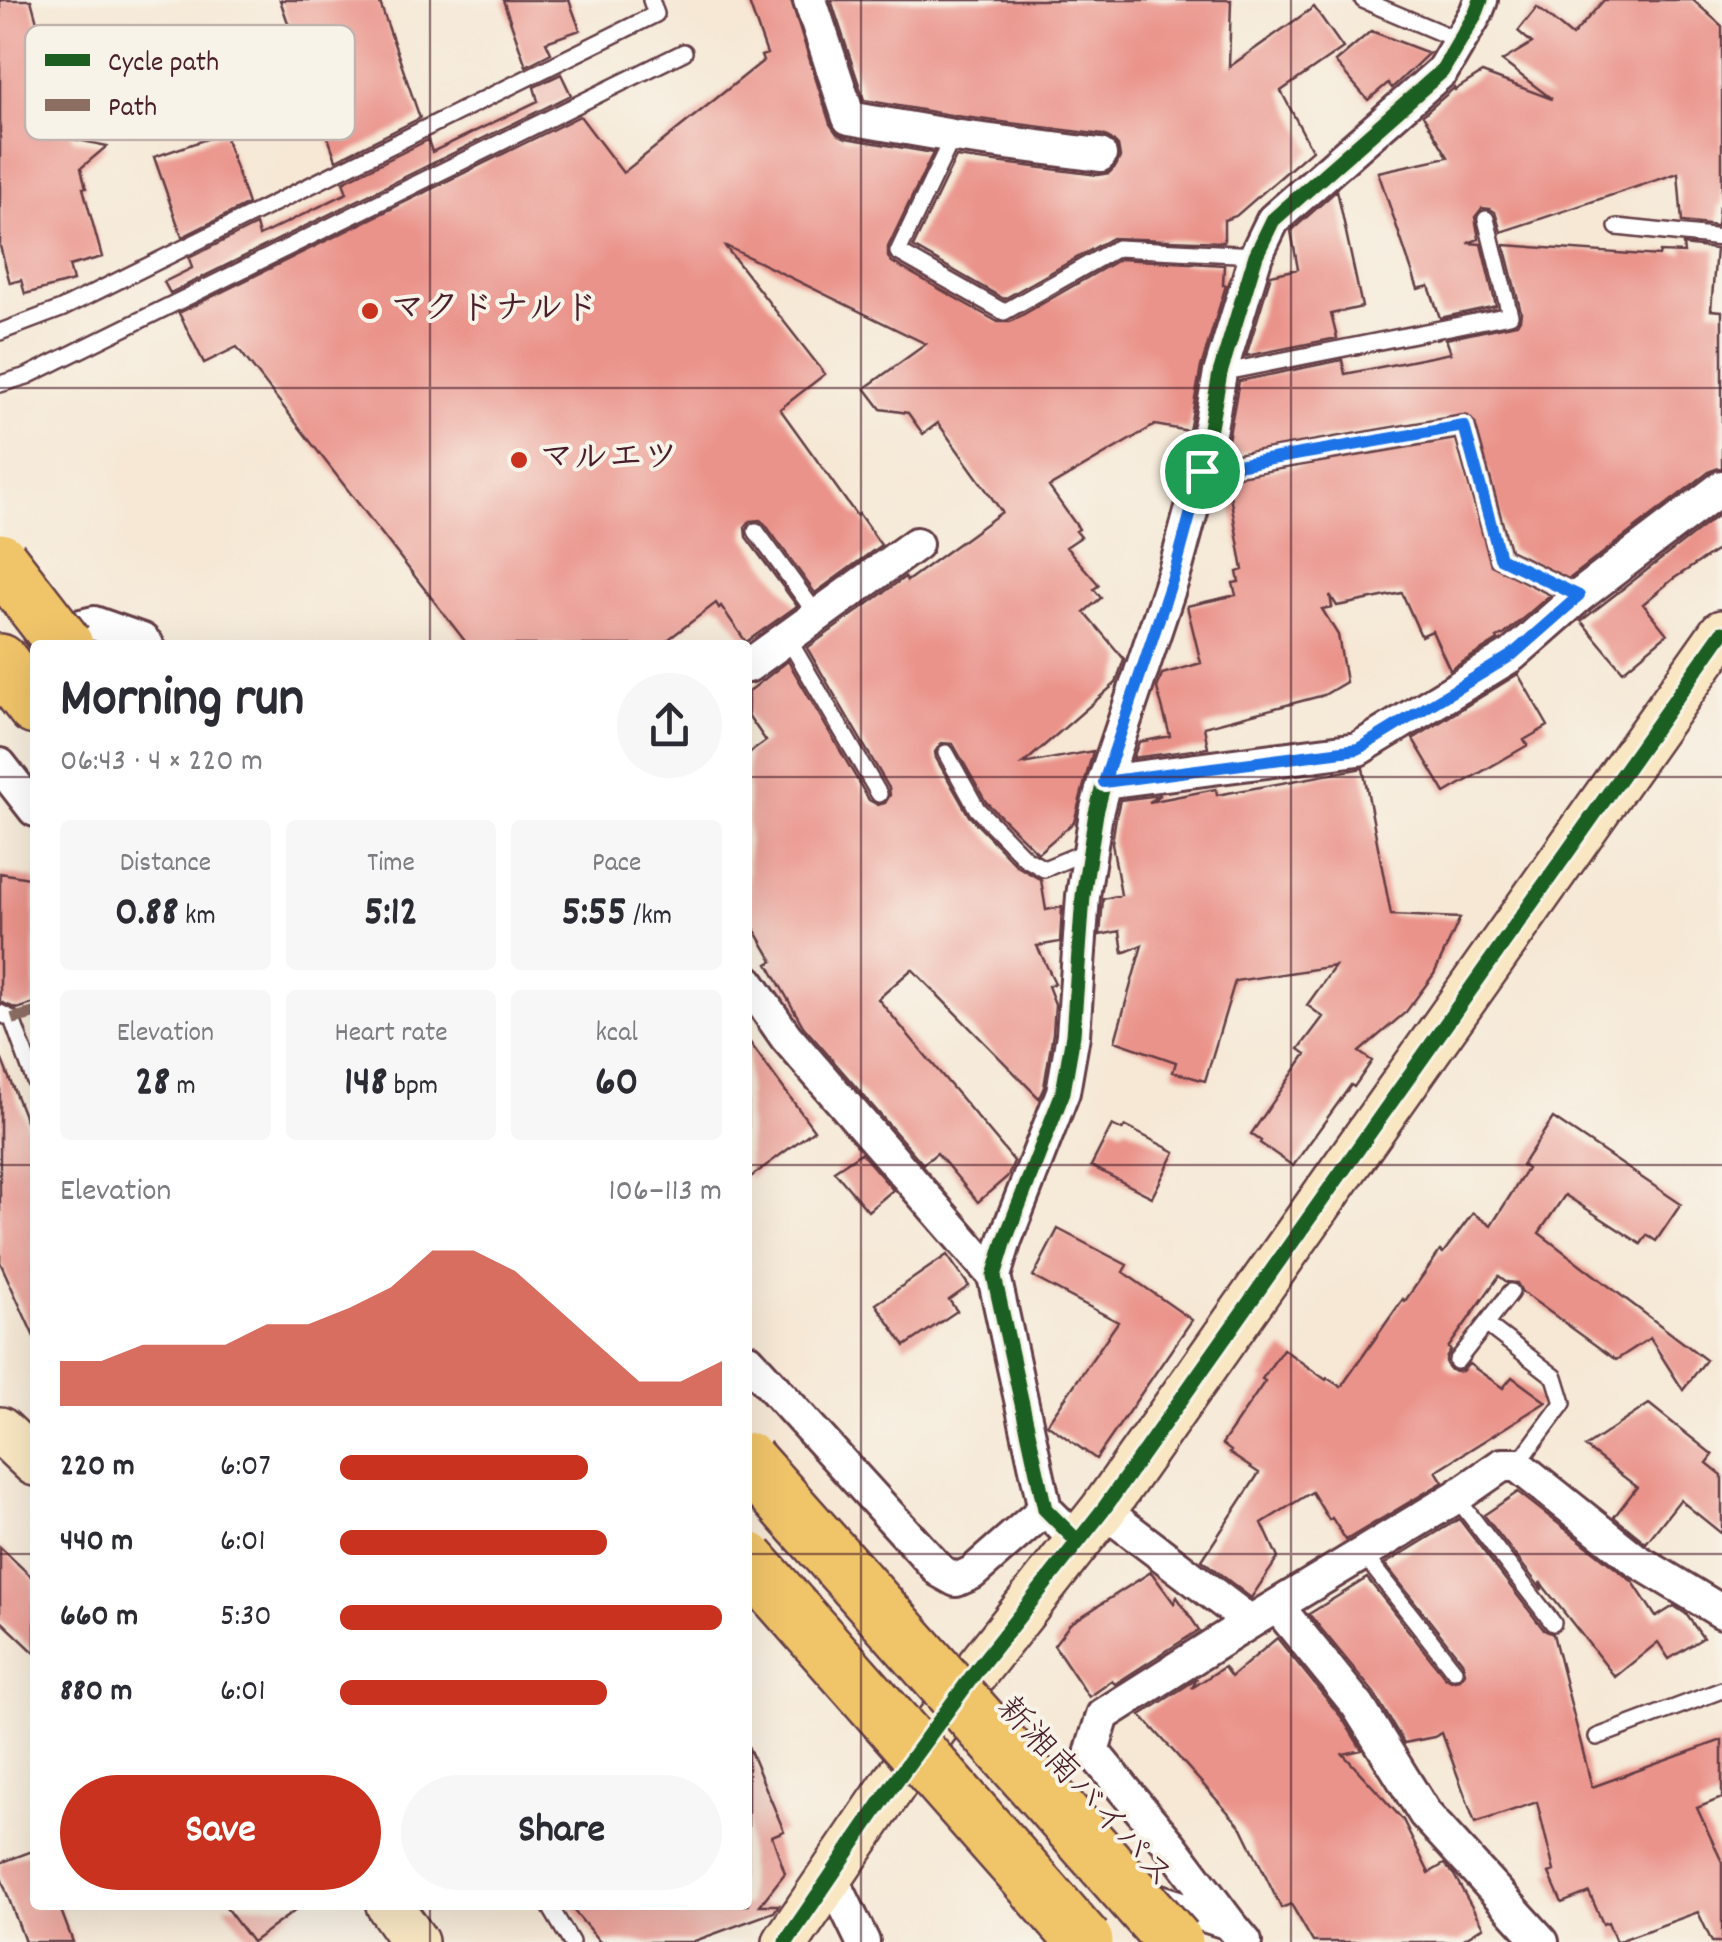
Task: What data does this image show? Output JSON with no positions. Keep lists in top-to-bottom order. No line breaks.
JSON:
{"streets":{"highway":["新湘南バイパス"]},"places":["マクドナルド","マルエツ"],"legend":["Cycle path","Path"],"page":{"heading":["Morning run","06:43 · 4 × 220 m"],"stats":[["Distance","0.88 km"],["Time","5:12"],["Pace","5:55 /km"],["Elevation","28 m"],["Heart rate","148 bpm"],["kcal","60"]],"chart":["Elevation","106–113 m"],"list":[{"name":"220 m","note":"6:07"},{"name":"440 m","note":"6:01"},{"name":"660 m","note":"5:30"},{"name":"880 m","note":"6:01"}],"buttons":["Save","Share"]}}
